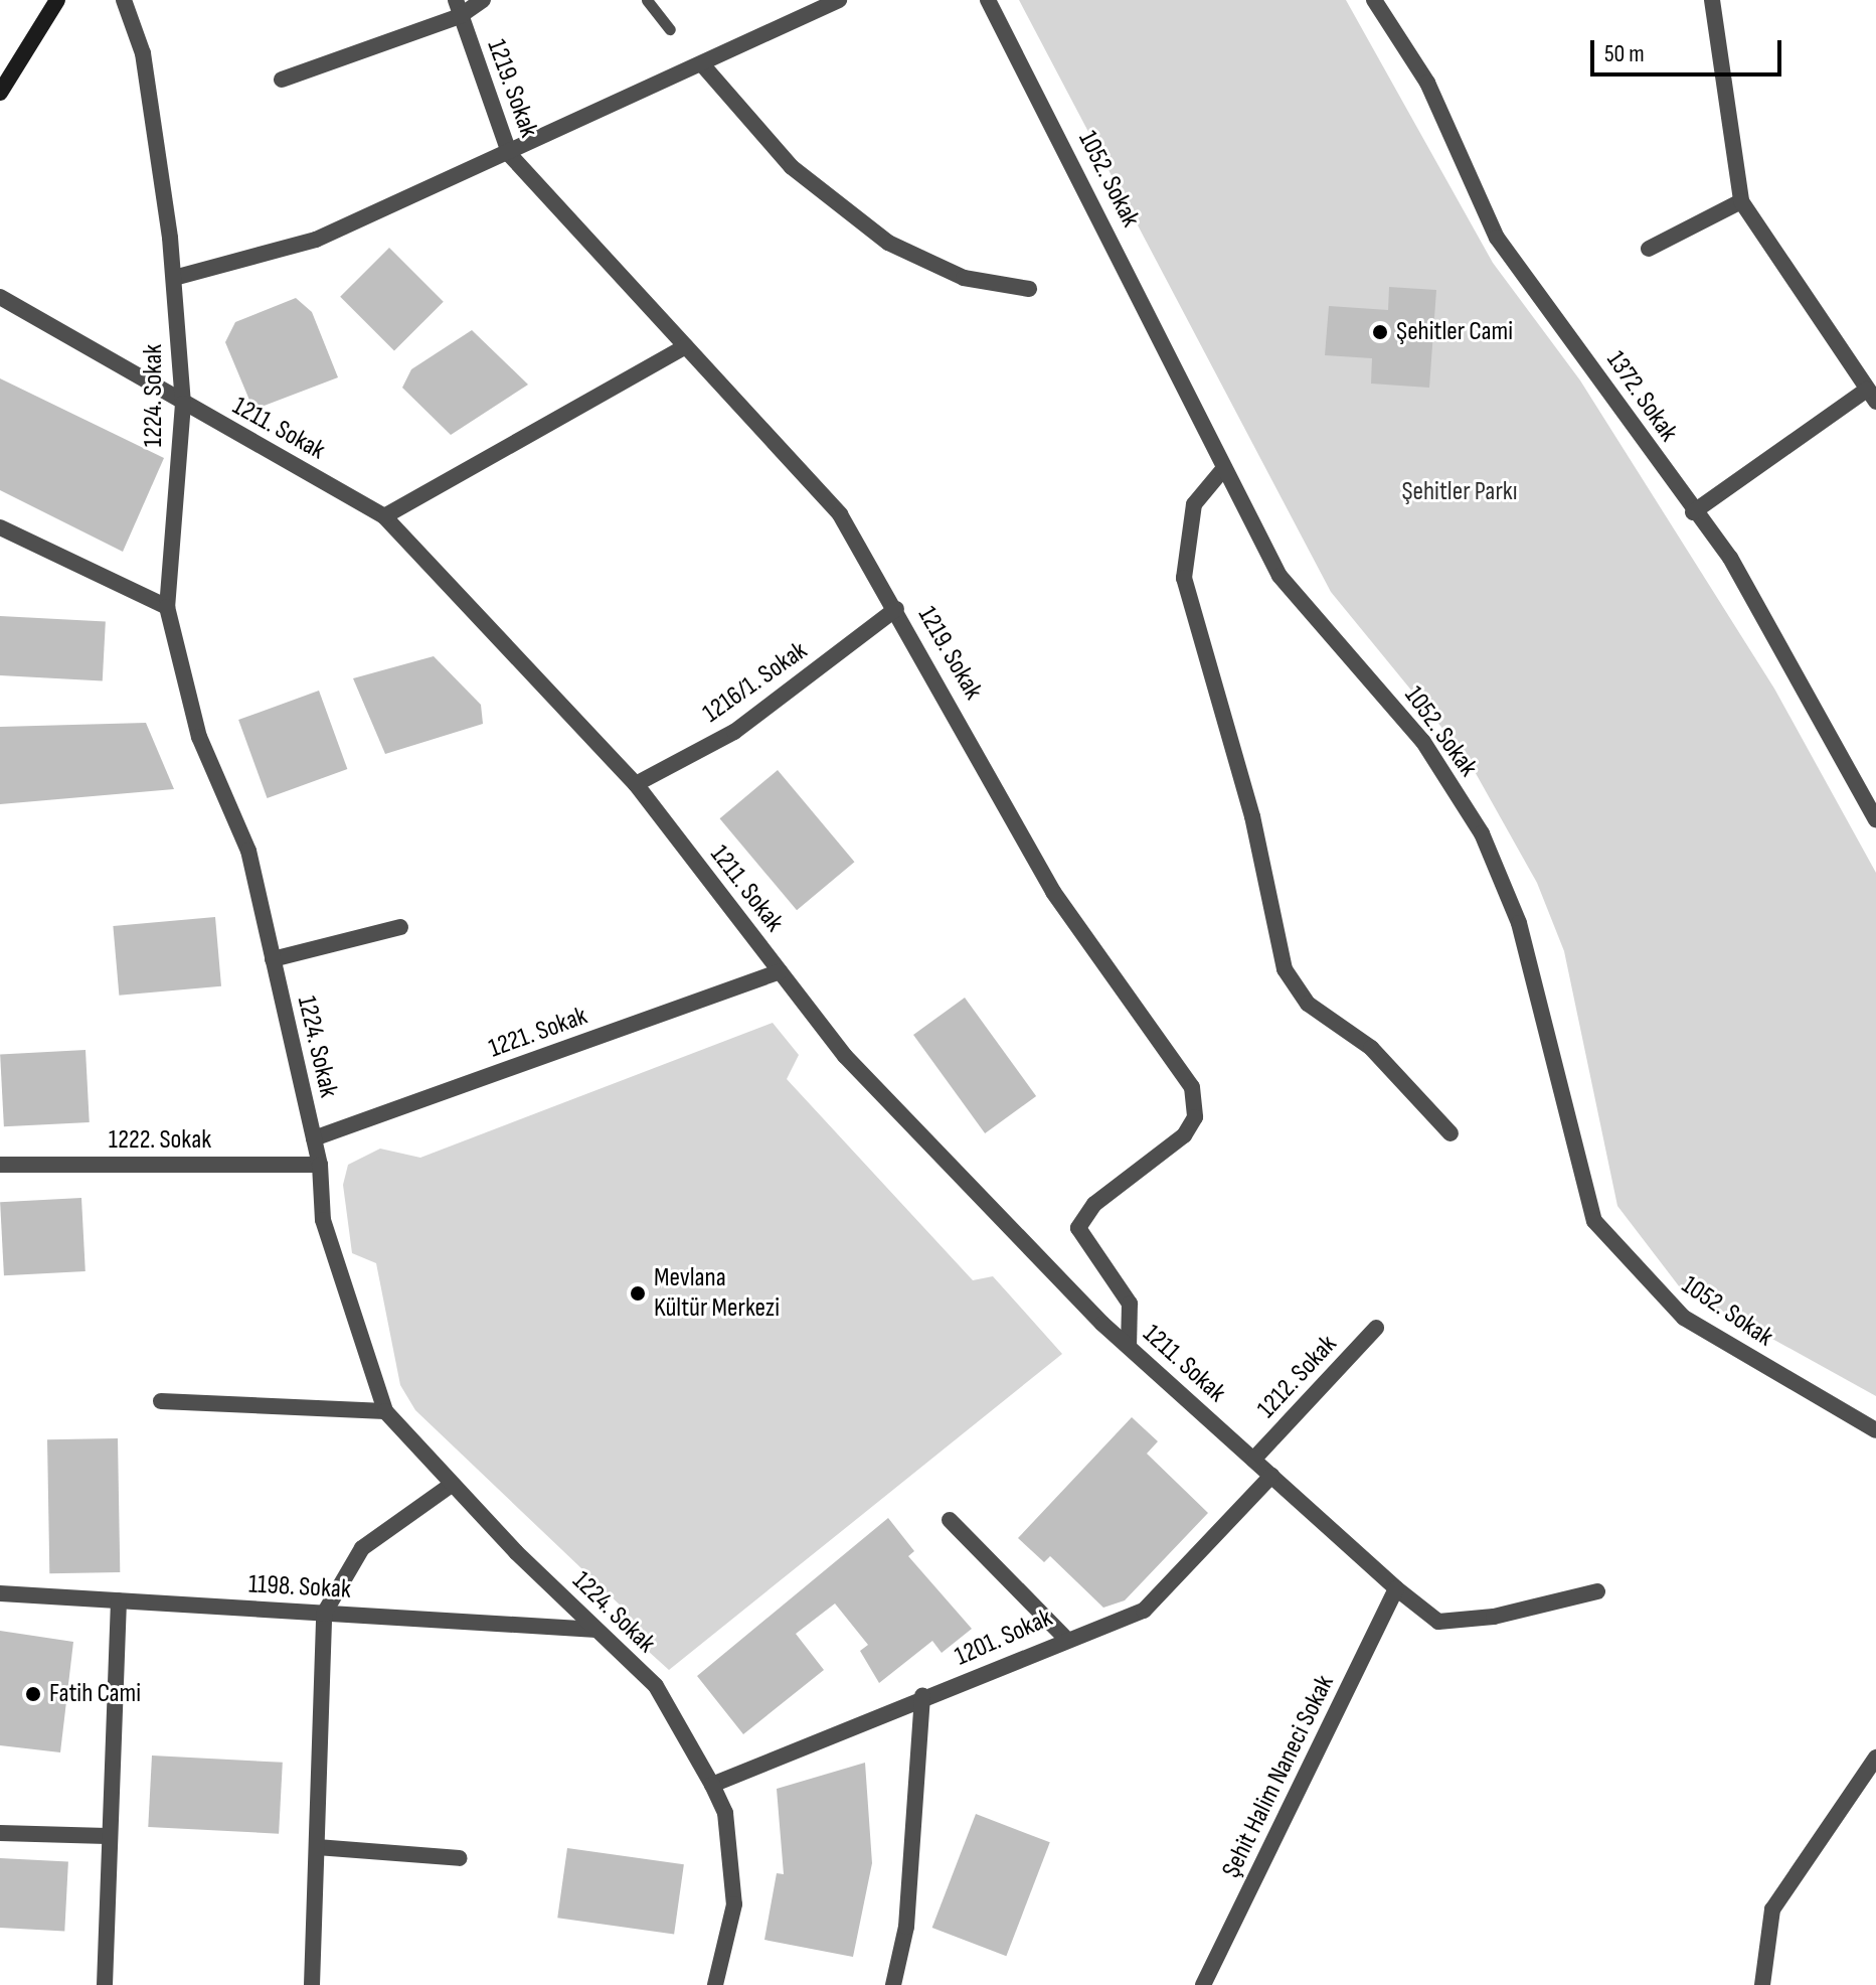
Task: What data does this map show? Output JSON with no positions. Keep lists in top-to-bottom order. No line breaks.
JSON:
{"streets":{"street":["1219. Sokak","1052. Sokak","1224. Sokak","1372. Sokak","1211. Sokak","1216/1. Sokak","1221. Sokak","1222. Sokak","1212. Sokak","1198. Sokak","1201. Sokak","Şehit Halim Naneci Sokak"]},"crossings":[["1219. Sokak","1211. Sokak"],["1219. Sokak","1216/1. Sokak"],["1224. Sokak","1211. Sokak"],["1224. Sokak","1221. Sokak"],["1224. Sokak","1222. Sokak"],["1224. Sokak","1198. Sokak"],["1224. Sokak","1201. Sokak"],["1211. Sokak","1216/1. Sokak"],["1211. Sokak","1221. Sokak"],["1211. Sokak","1212. Sokak"],["1211. Sokak","1201. Sokak"],["1211. Sokak","Şehit Halim Naneci Sokak"]],"parks":["Şehitler Parkı"],"places":["Şehitler Cami","Mevlana Kültür Merkezi","Fatih Cami"],"scale_bar":"50 m"}
